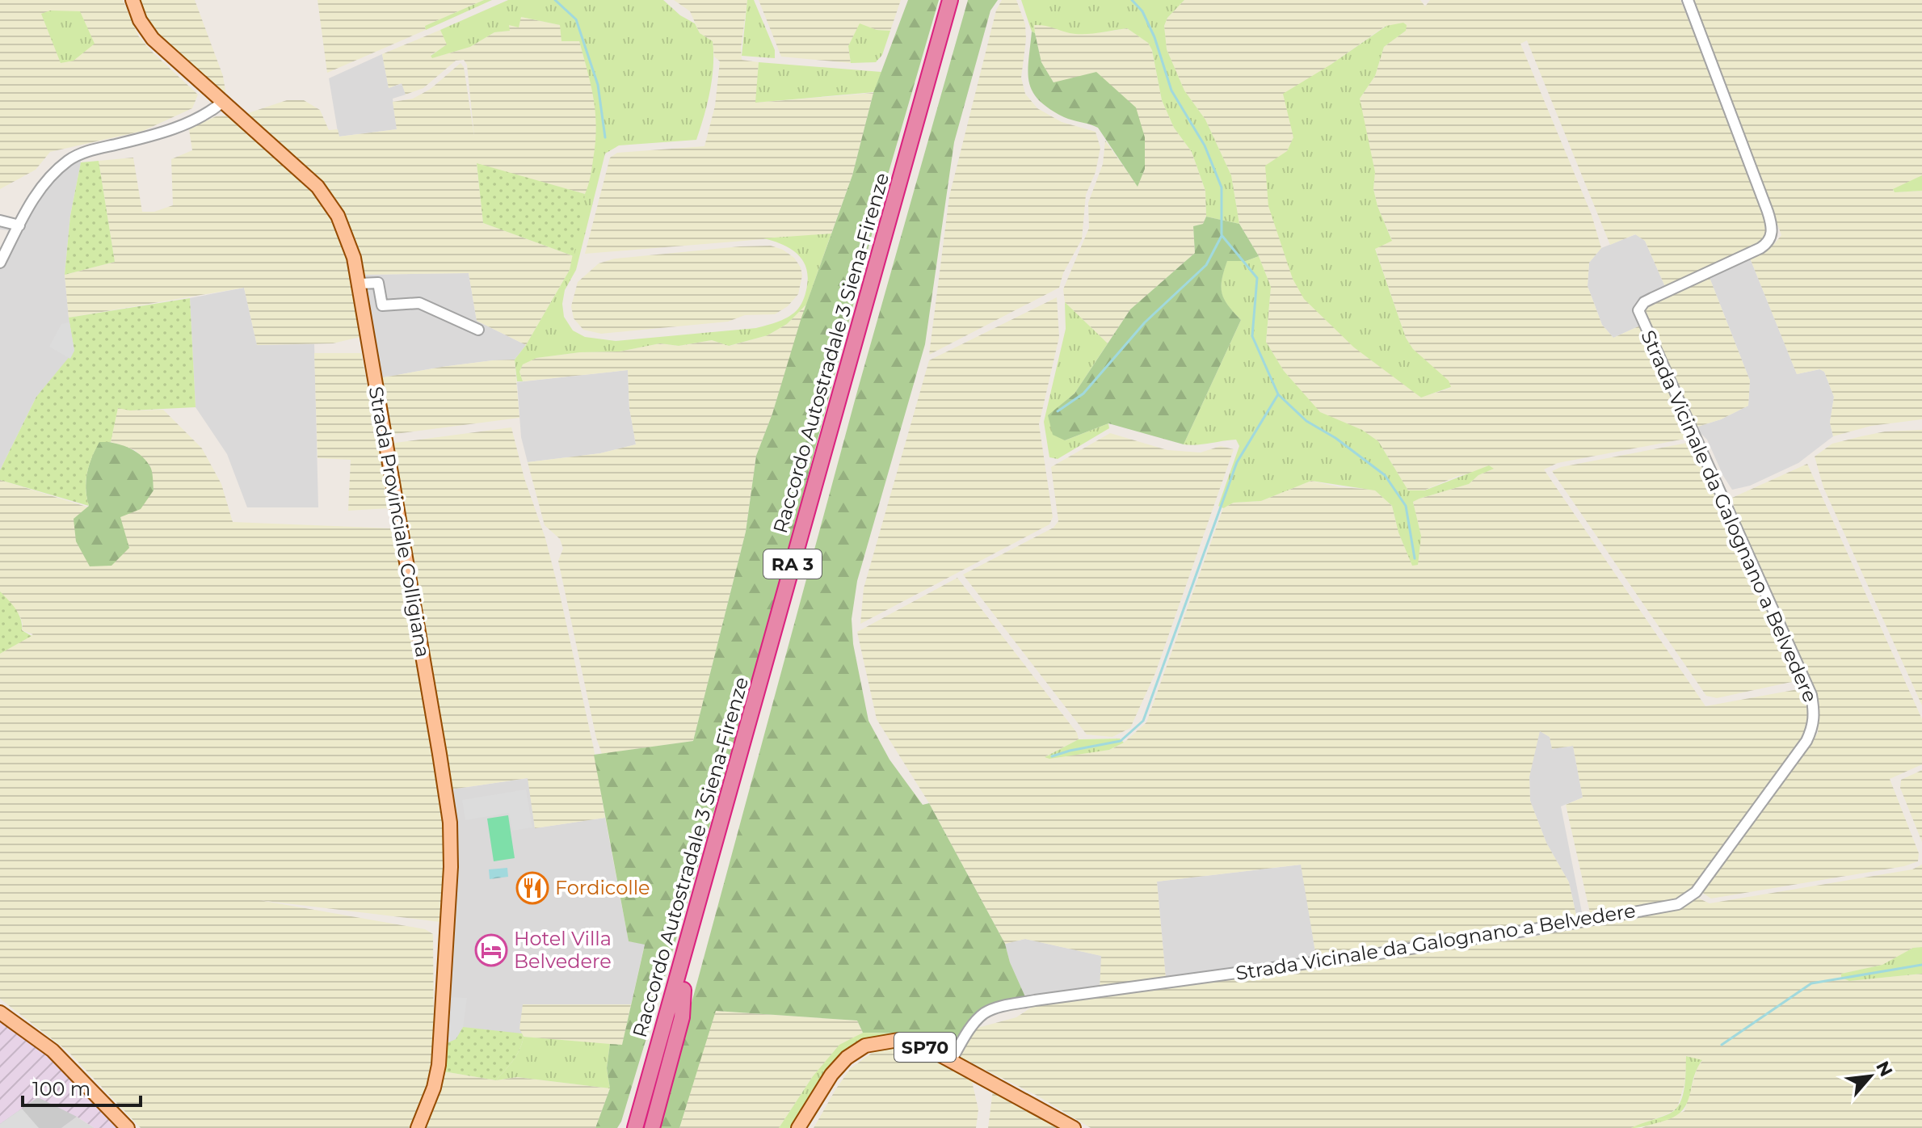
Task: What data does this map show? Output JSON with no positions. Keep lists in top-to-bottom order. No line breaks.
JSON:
{"streets":{"highway":["Raccordo Autostradale 3 Siena-Firenze","RA 3"],"main road":["Strada Provinciale Colligiana","SP70"],"street":["Strada Vicinale da Galognano a Belvedere"]},"crossings":[["Strada Vicinale da Galognano a Belvedere","SP70"]],"places":{"restaurant":["Fordicolle"],"hotel":["Hotel Villa Belvedere"]},"scale_bar":"100 m","north":"top right"}
